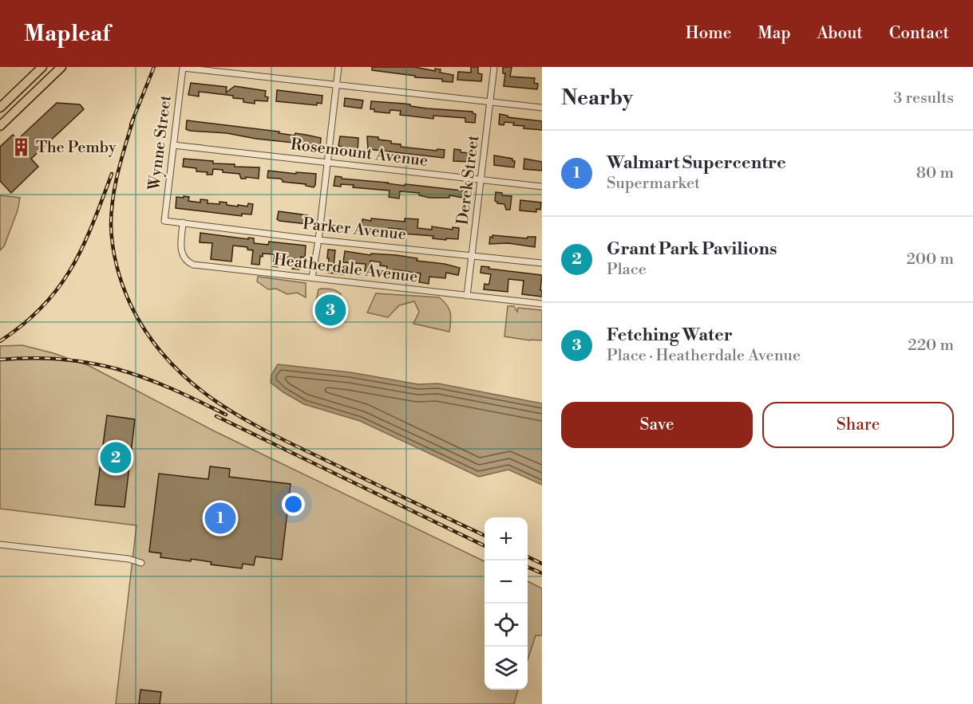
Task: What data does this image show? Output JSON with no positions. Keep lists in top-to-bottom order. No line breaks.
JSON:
{"streets":{"street":["Wynne Street","Rosemount Avenue","Derek Street","Parker Avenue","Heatherdale Avenue"]},"crossings":[["Wynne Street","Rosemount Avenue"],["Wynne Street","Parker Avenue"],["Rosemount Avenue","Derek Street"],["Derek Street","Parker Avenue"],["Derek Street","Heatherdale Avenue"],["Parker Avenue","Heatherdale Avenue"]],"places":{"building":["The Pemby"]},"page":{"header":"Mapleaf","nav":["Home","Map","About","Contact"],"heading":["Nearby","3 results"],"list":[{"mark":"1","name":"Walmart Supercentre","note":"Supermarket","value":"80 m"},{"mark":"2","name":"Grant Park Pavilions","note":"Place","value":"200 m"},{"mark":"3","name":"Fetching Water","note":"Place · Heatherdale Avenue","value":"220 m"}],"pins":["3","2","1"],"buttons":["Save","Share"],"map_buttons":["+","−"]}}
